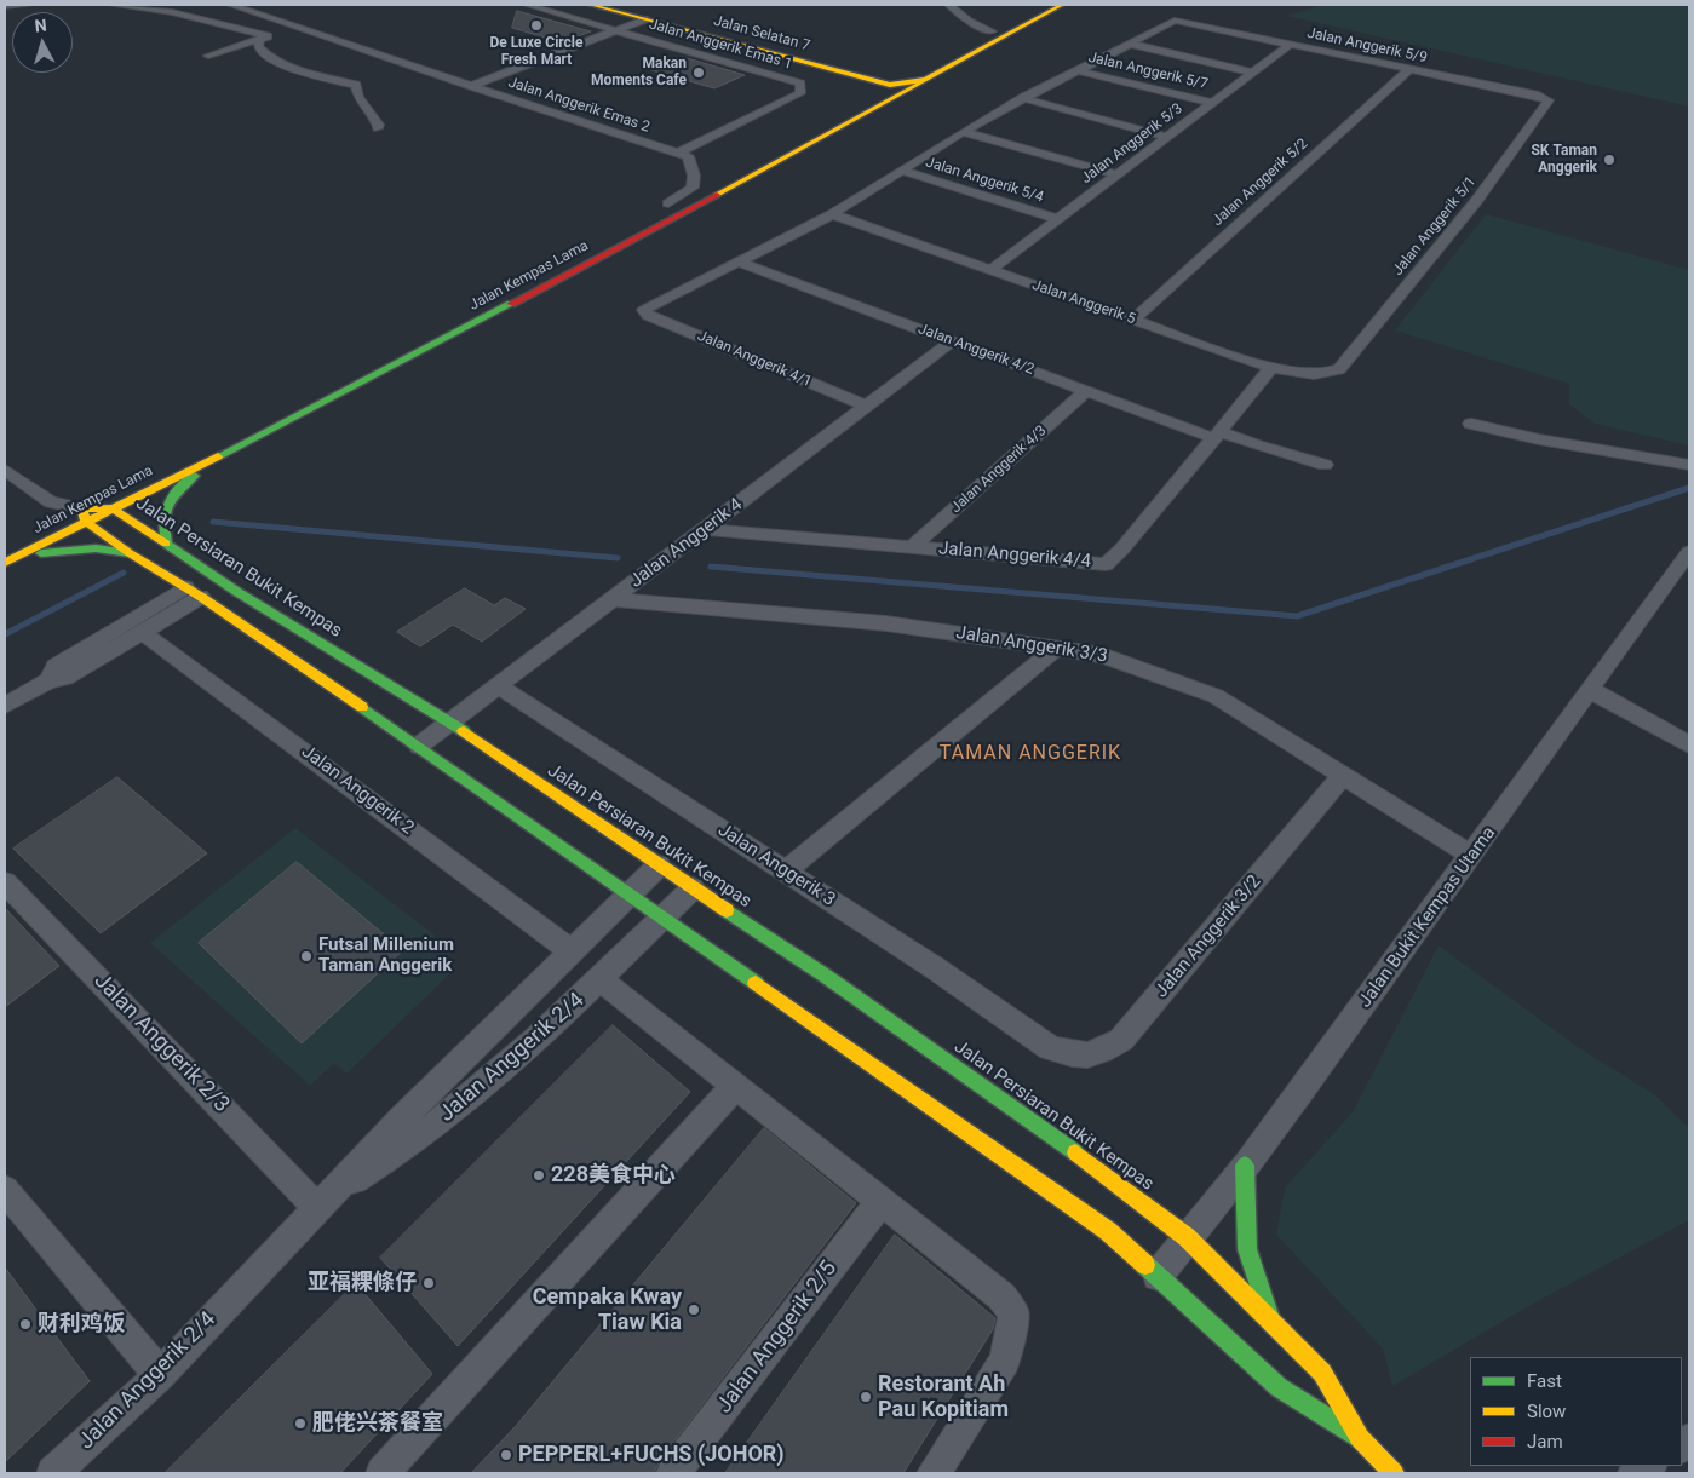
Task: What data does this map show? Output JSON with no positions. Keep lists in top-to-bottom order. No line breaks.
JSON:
{"streets":{"main road":["Jalan Selatan 7","Jalan Kempas Lama","Jalan Persiaran Bukit Kempas"],"street":["Jalan Anggerik Emas 1","Jalan Anggerik 5/9","Jalan Anggerik 5/7","Jalan Anggerik Emas 2","Jalan Anggerik 5/3","Jalan Anggerik 5/4","Jalan Anggerik 5/2","Jalan Anggerik 5/1","Jalan Anggerik 5","Jalan Anggerik 4/2","Jalan Anggerik 4/1","Jalan Anggerik 4/3","Jalan Anggerik 4","Jalan Anggerik 4/4","Jalan Anggerik 3/3","Jalan Anggerik 2","Jalan Anggerik 3","Jalan Bukit Kempas Utama","Jalan Anggerik 3/2","Jalan Anggerik 2/3","Jalan Anggerik 2/4","Jalan Anggerik 2/5"]},"crossings":[["Jalan Anggerik Emas 1","Jalan Anggerik Emas 2"],["Jalan Anggerik 5/9","Jalan Anggerik 5/3"],["Jalan Anggerik 5/9","Jalan Anggerik 5/2"],["Jalan Anggerik 5/9","Jalan Anggerik 5/1"],["Jalan Anggerik 5/7","Jalan Anggerik 5/3"],["Jalan Anggerik 5/3","Jalan Anggerik 5/4"],["Jalan Anggerik 5/3","Jalan Anggerik 5"],["Jalan Anggerik 5/2","Jalan Anggerik 5"],["Jalan Anggerik 5/1","Jalan Anggerik 5"],["Jalan Kempas Lama","Jalan Persiaran Bukit Kempas"],["Jalan Anggerik 5","Jalan Anggerik 4/4"],["Jalan Anggerik 4/2","Jalan Anggerik 4/1"],["Jalan Anggerik 4/2","Jalan Anggerik 4/3"],["Jalan Anggerik 4/2","Jalan Anggerik 4"],["Jalan Anggerik 4/2","Jalan Anggerik 4/4"],["Jalan Anggerik 4/1","Jalan Anggerik 4"],["Jalan Anggerik 4/3","Jalan Anggerik 4/4"],["Jalan Anggerik 4","Jalan Anggerik 4/4"],["Jalan Anggerik 4","Jalan Persiaran Bukit Kempas"],["Jalan Anggerik 4","Jalan Anggerik 3/3"],["Jalan Anggerik 4","Jalan Anggerik 3"],["Jalan Persiaran Bukit Kempas","Jalan Bukit Kempas Utama"],["Jalan Persiaran Bukit Kempas","Jalan Anggerik 2/4"],["Jalan Anggerik 3/3","Jalan Bukit Kempas Utama"],["Jalan Anggerik 3/3","Jalan Anggerik 3/2"],["Jalan Anggerik 2","Jalan Anggerik 2/4"],["Jalan Anggerik 3","Jalan Anggerik 3/2"],["Jalan Anggerik 2/3","Jalan Anggerik 2/4"]],"districts":["TAMAN ANGGERIK"],"places":["De Luxe Circle Fresh Mart","Makan Moments Cafe","SK Taman Anggerik","Futsal Millenium Taman Anggerik","228美食中心","亚福粿條仔","Cempaka Kway Tiaw Kia","财利鸡饭","Restorant Ah Pau Kopitiam","肥佬兴茶餐室","PEPPERL+FUCHS (JOHOR)"],"legend":["Fast","Slow","Jam"],"north":"top"}
